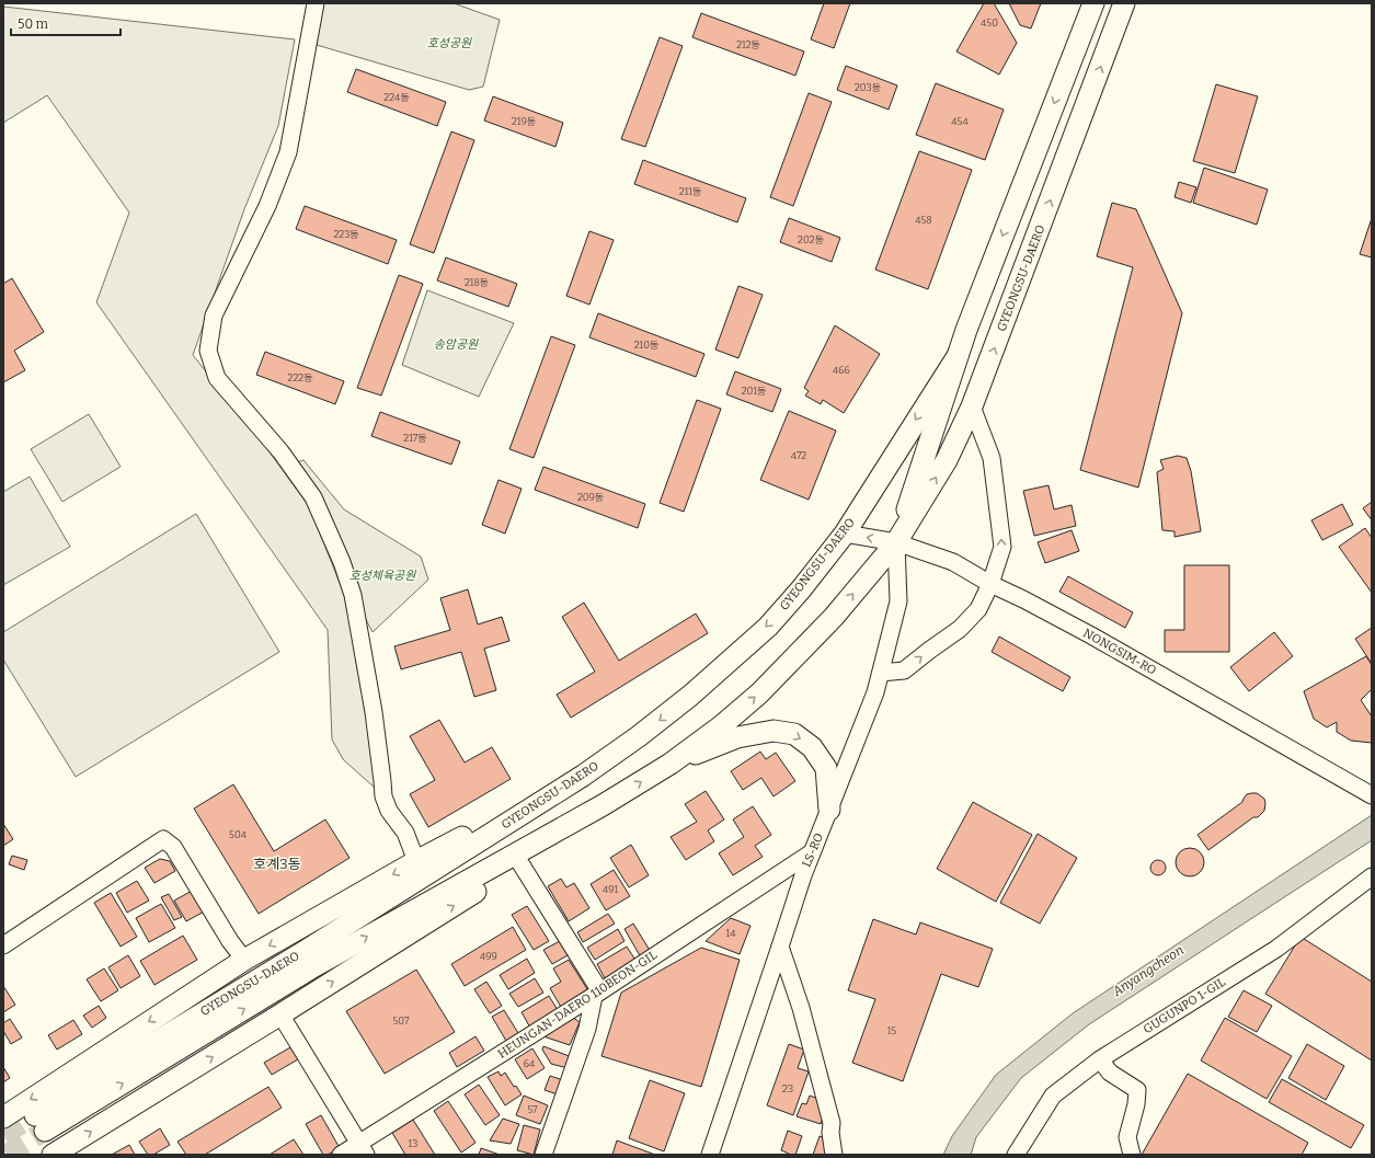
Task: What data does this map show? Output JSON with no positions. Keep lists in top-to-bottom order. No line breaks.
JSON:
{"streets":{"main road":["GYEONGSU-DAERO"],"street":["NONGSIM-RO","LS-RO","HEUNGAN-DAERO 110BEON-GIL","GUGUNPO 1-GIL"]},"crossings":[["GYEONGSU-DAERO","NONGSIM-RO"],["GYEONGSU-DAERO","LS-RO"],["NONGSIM-RO","LS-RO"],["LS-RO","HEUNGAN-DAERO 110BEON-GIL"]],"districts":["호계3동"],"water":["Anyangcheon"],"parks":["호성공원","송암공원","호성체육공원"],"house_numbers":["450","212동","203동","224동","219동","454","211동","458","223동","202동","218동","210동","466","222동","201동","217동","472","209동","504","491","14","499","507","15","64","23","57","13"],"scale_bar":"50 m"}
